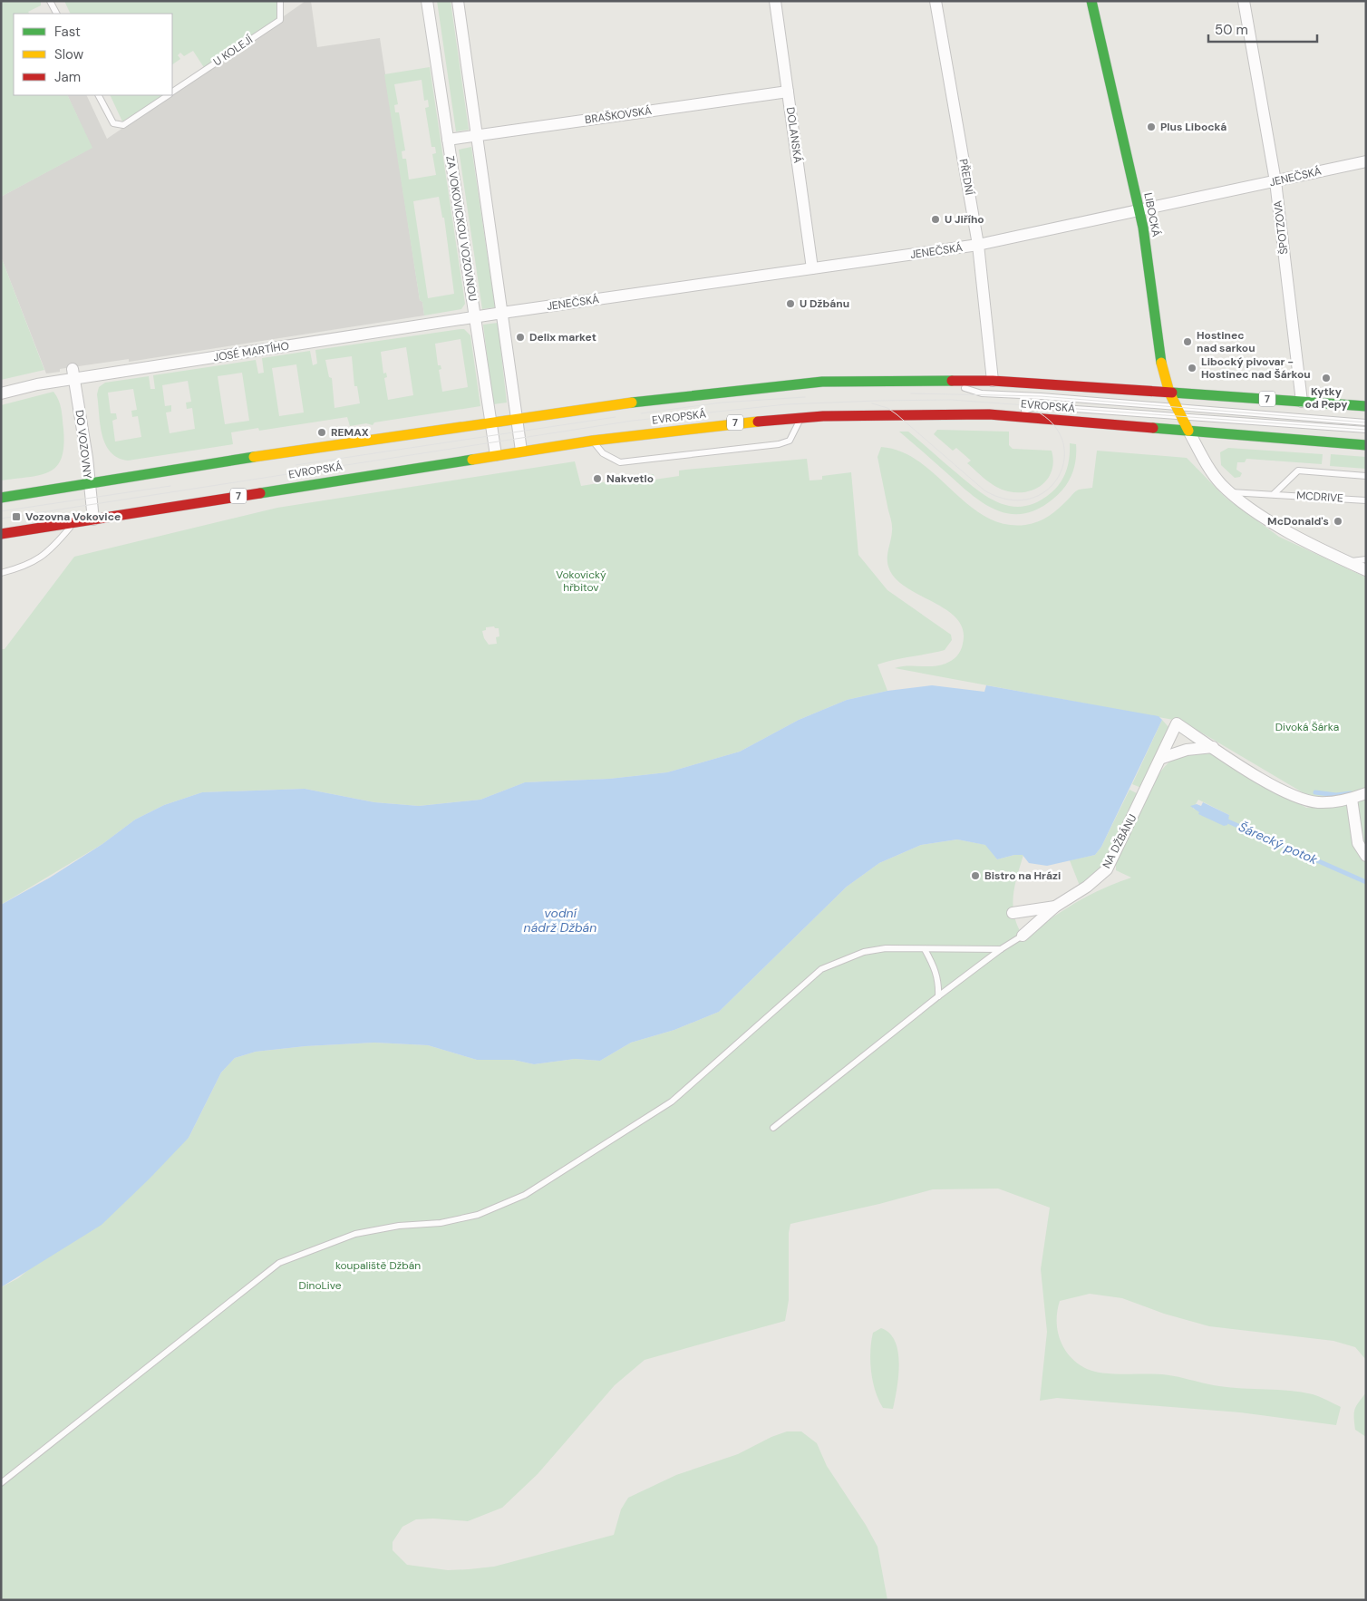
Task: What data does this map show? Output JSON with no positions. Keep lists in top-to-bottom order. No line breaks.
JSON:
{"streets":{"main road":["LIBOCKÁ","7","EVROPSKÁ"],"street":["BRAŠKOVSKÁ","DOLANSKÁ","PŘEDNÍ","JENEČSKÁ","ŠPOTZOVA","ZA VOKOVICKOU VOZOVNOU","JOSÉ MARTÍHO","DO VOZOVNY","NA DŽBÁNU"],"lane":["U KOLEJÍ","MCDRIVE"]},"crossings":[["BRAŠKOVSKÁ","DOLANSKÁ"],["BRAŠKOVSKÁ","ZA VOKOVICKOU VOZOVNOU"],["DOLANSKÁ","JENEČSKÁ"],["PŘEDNÍ","JENEČSKÁ"],["PŘEDNÍ","EVROPSKÁ"],["JENEČSKÁ","LIBOCKÁ"],["JENEČSKÁ","ŠPOTZOVA"],["JENEČSKÁ","JOSÉ MARTÍHO"],["LIBOCKÁ","EVROPSKÁ"],["ŠPOTZOVA","EVROPSKÁ"],["ZA VOKOVICKOU VOZOVNOU","JOSÉ MARTÍHO"],["ZA VOKOVICKOU VOZOVNOU","EVROPSKÁ"],["JOSÉ MARTÍHO","DO VOZOVNY"],["EVROPSKÁ","DO VOZOVNY"]],"water":["Šárecký potok","vodní nádrž Džbán"],"parks":["Vokovický hřbitov","Divoká Šárka","koupaliště Džbán","DinoLive"],"places":{"other":["Plus Libocká","U Jiřího","U Džbánu","Delix market","Hostinec nad sarkou","Libocký pivovar - Hostinec nad Šárkou","Kytky od Pepy","REMAX","Nakvetlo","McDonald's","Bistro na Hrázi"],"transit":["Vozovna Vokovice"]},"legend":["Fast","Slow","Jam"],"scale_bar":"50 m"}
